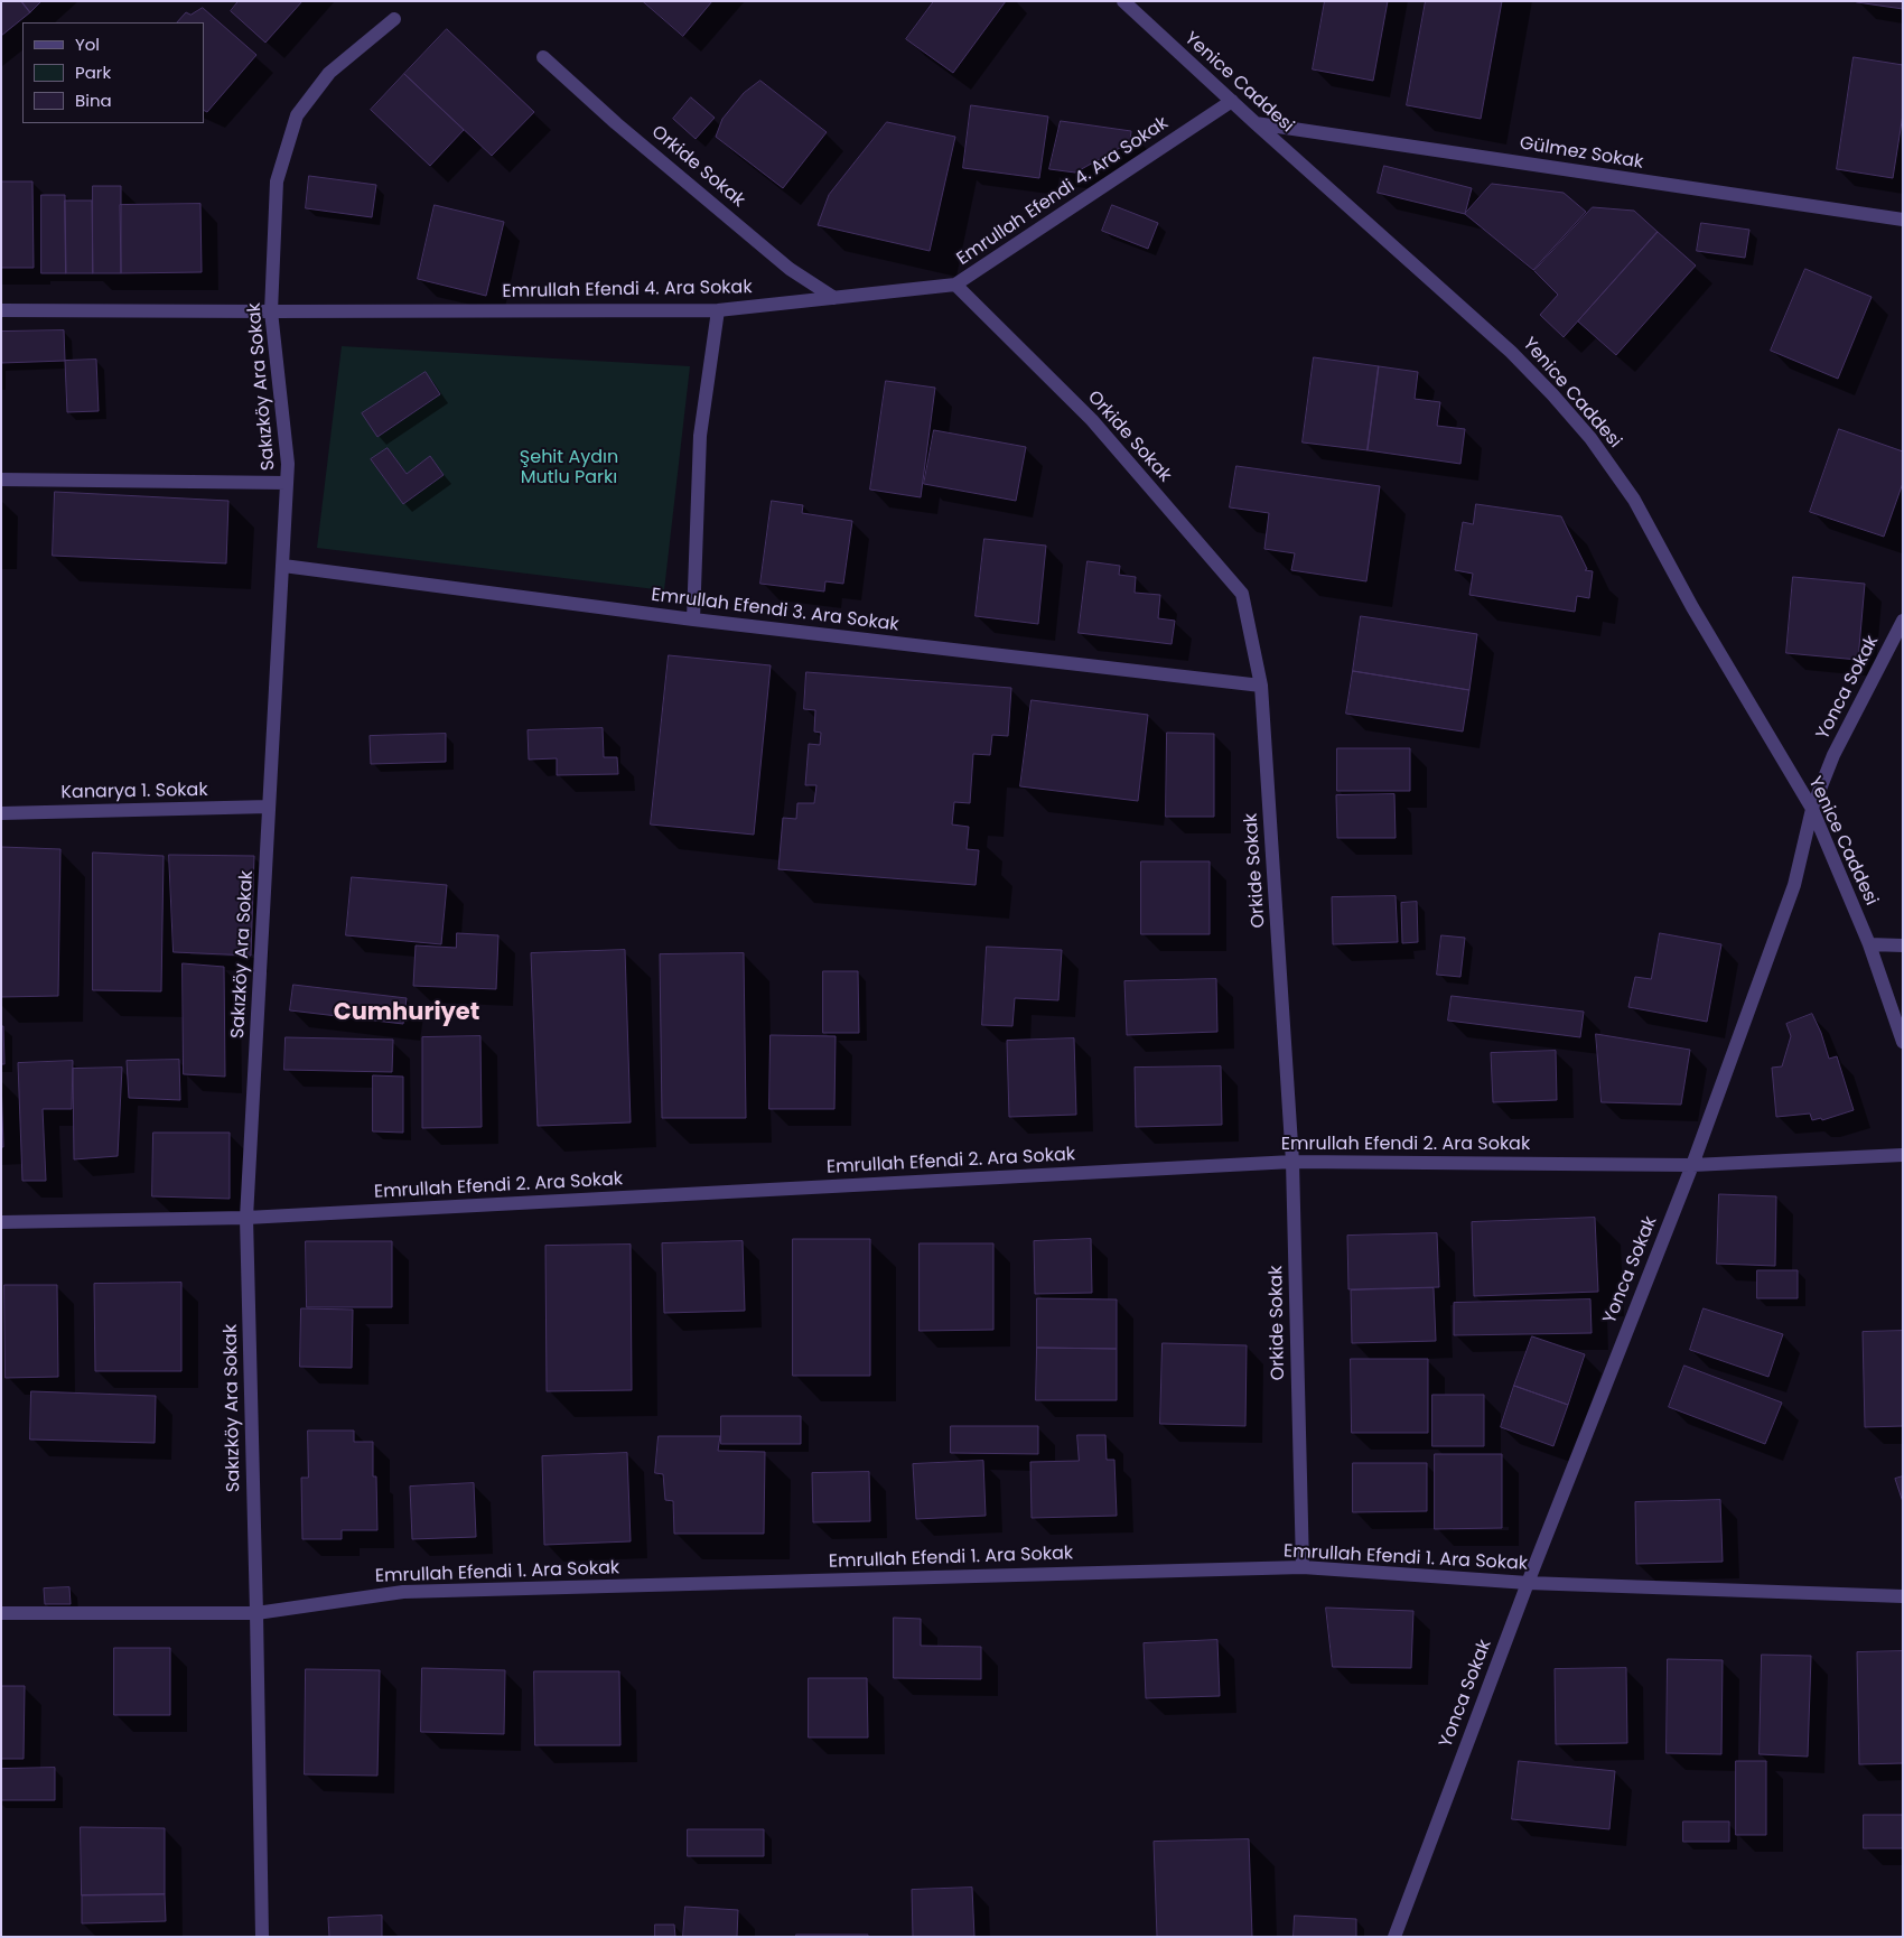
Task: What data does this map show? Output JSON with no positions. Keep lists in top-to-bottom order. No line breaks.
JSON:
{"streets":{"street":["Yenice Caddesi","Gülmez Sokak","Orkide Sokak","Emrullah Efendi 4. Ara Sokak","Sakızköy Ara Sokak","Emrullah Efendi 3. Ara Sokak","Yonca Sokak","Kanarya 1. Sokak","Emrullah Efendi 2. Ara Sokak","Emrullah Efendi 1. Ara Sokak"]},"crossings":[["Yenice Caddesi","Gülmez Sokak"],["Yenice Caddesi","Emrullah Efendi 4. Ara Sokak"],["Yenice Caddesi","Yonca Sokak"],["Orkide Sokak","Emrullah Efendi 4. Ara Sokak"],["Orkide Sokak","Emrullah Efendi 3. Ara Sokak"],["Orkide Sokak","Emrullah Efendi 2. Ara Sokak"],["Orkide Sokak","Emrullah Efendi 1. Ara Sokak"],["Emrullah Efendi 4. Ara Sokak","Sakızköy Ara Sokak"],["Sakızköy Ara Sokak","Emrullah Efendi 3. Ara Sokak"],["Sakızköy Ara Sokak","Kanarya 1. Sokak"],["Sakızköy Ara Sokak","Emrullah Efendi 2. Ara Sokak"],["Sakızköy Ara Sokak","Emrullah Efendi 1. Ara Sokak"],["Yonca Sokak","Emrullah Efendi 2. Ara Sokak"],["Yonca Sokak","Emrullah Efendi 1. Ara Sokak"]],"districts":["Cumhuriyet"],"parks":["Şehit Aydın Mutlu Parkı"],"legend":["Yol","Park","Bina"]}
